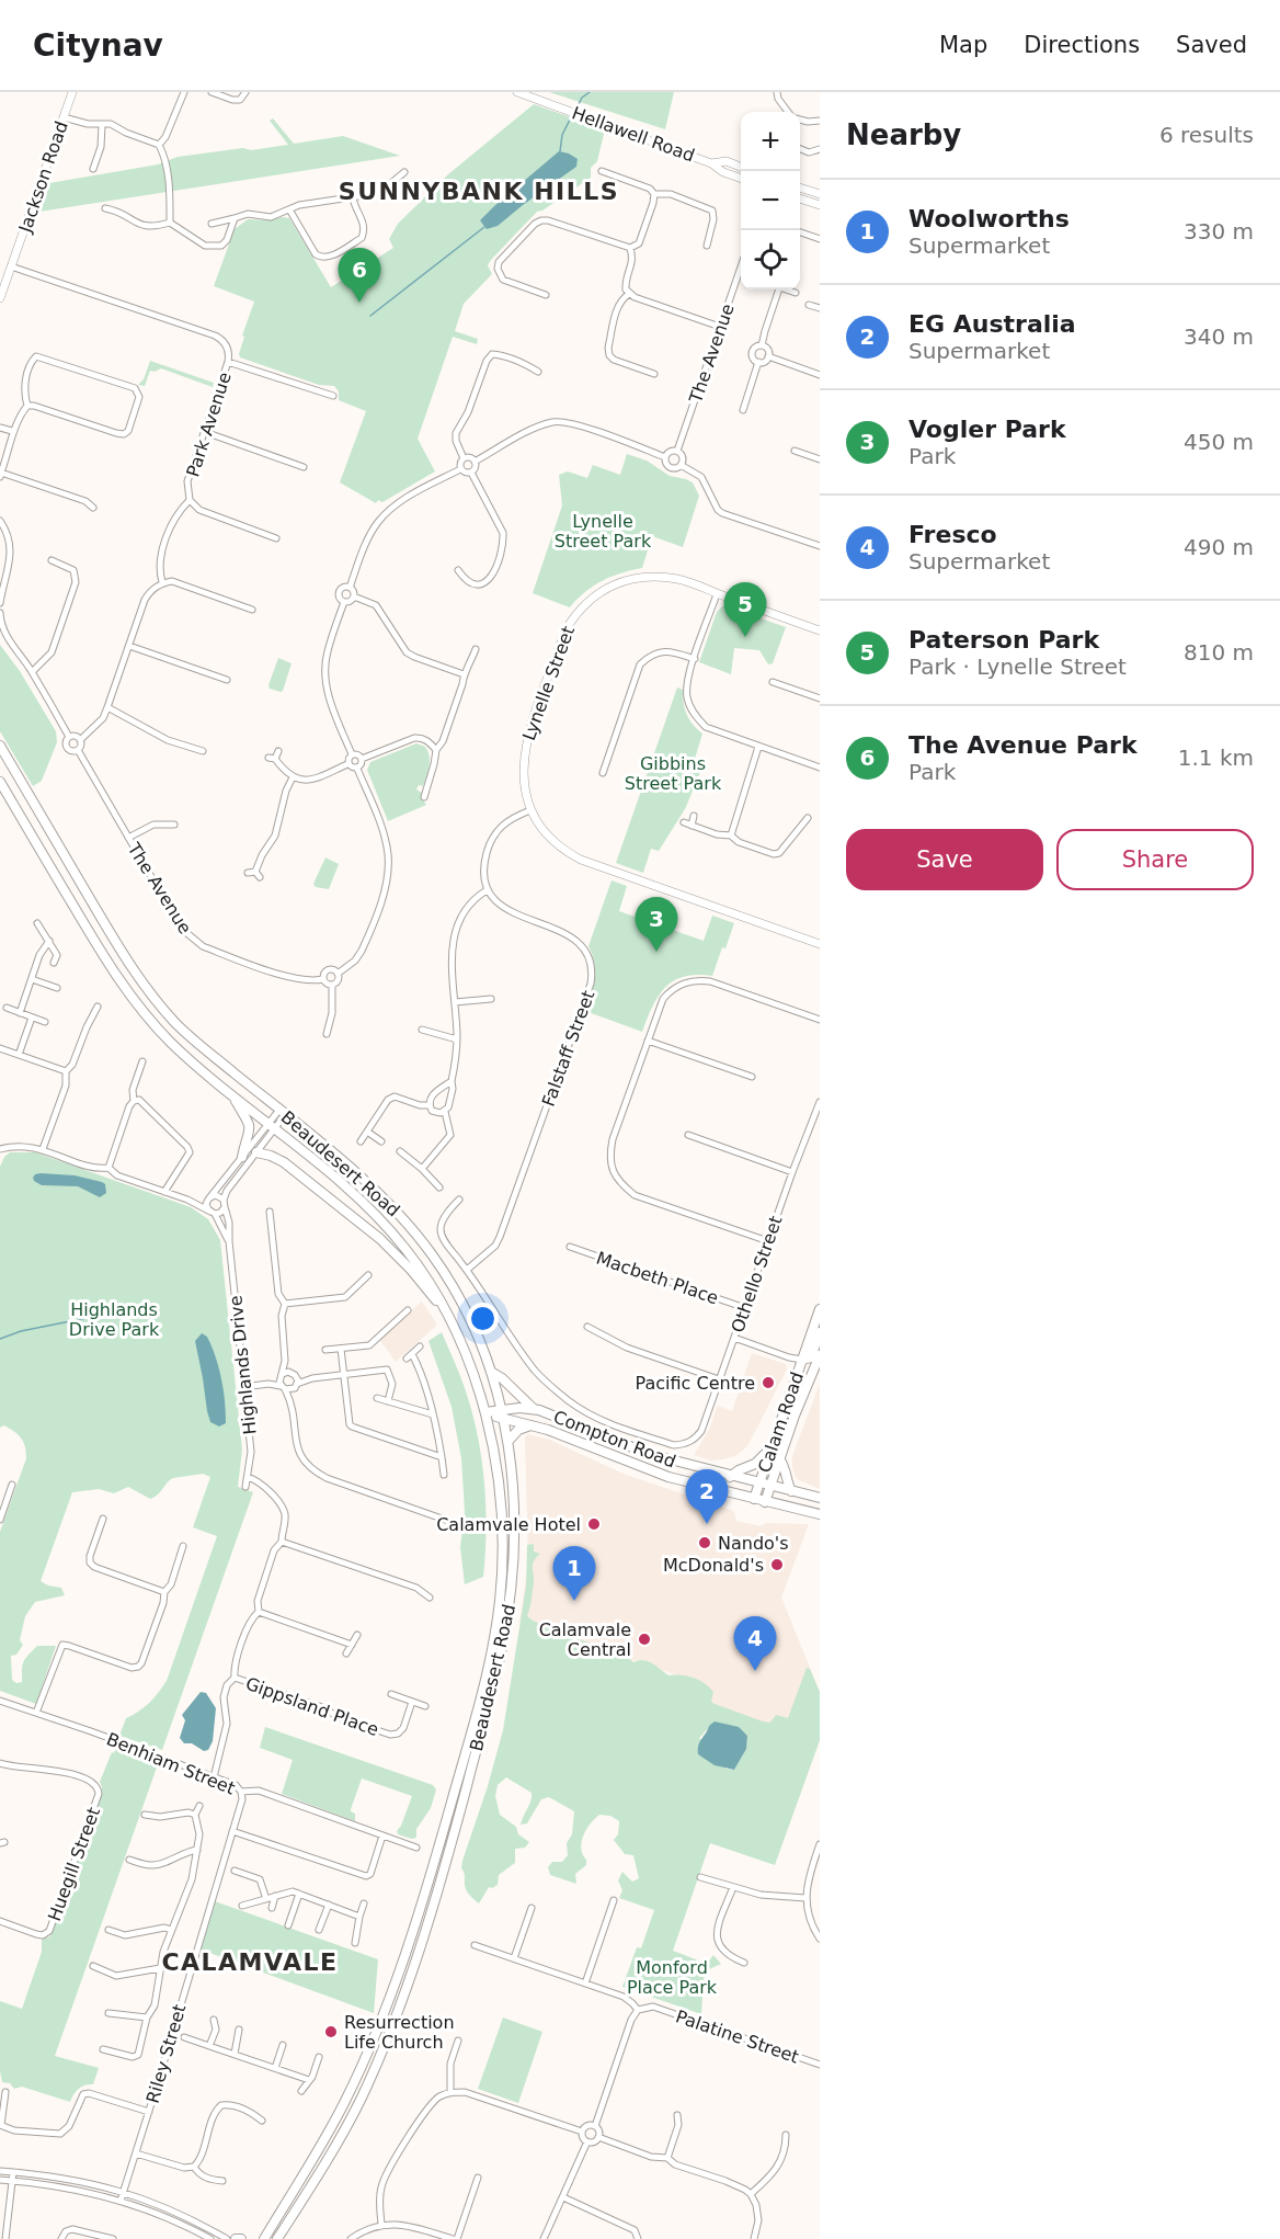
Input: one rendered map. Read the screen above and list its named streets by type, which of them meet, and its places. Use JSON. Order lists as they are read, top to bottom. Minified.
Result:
{"streets":{"main road":["Beaudesert Road","Calam Road","Compton Road"],"street":["Hellawell Road","Jackson Road","The Avenue","Park Avenue","Lynelle Street","Falstaff Street","Othello Street","Macbeth Place","Highlands Drive","Gippsland Place","Benhiam Street","Huegill Street","Palatine Street","Riley Street"]},"crossings":[["Jackson Road","Park Avenue"],["Falstaff Street","Othello Street"],["Beaudesert Road","Compton Road"],["Othello Street","Macbeth Place"],["Calam Road","Compton Road"],["Benhiam Street","Riley Street"]],"districts":["SUNNYBANK HILLS","CALAMVALE"],"parks":["Lynelle Street Park","Gibbins Street Park","Highlands Drive Park","Monford Place Park"],"places":["Pacific Centre","Calamvale Hotel","Nando's","McDonald's","Calamvale Central","Resurrection Life Church"],"page":{"header":"Citynav","nav":["Map","Directions","Saved"],"heading":["Nearby","6 results"],"map_buttons":["+","−"],"list":[{"mark":"1","name":"Woolworths","note":"Supermarket","value":"330 m"},{"mark":"2","name":"EG Australia","note":"Supermarket","value":"340 m"},{"mark":"3","name":"Vogler Park","note":"Park","value":"450 m"},{"mark":"4","name":"Fresco","note":"Supermarket","value":"490 m"},{"mark":"5","name":"Paterson Park","note":"Park · Lynelle Street","value":"810 m"},{"mark":"6","name":"The Avenue Park","note":"Park","value":"1.1 km"}],"pins":["6","5","3","2","1","4"],"buttons":["Save","Share"]}}
